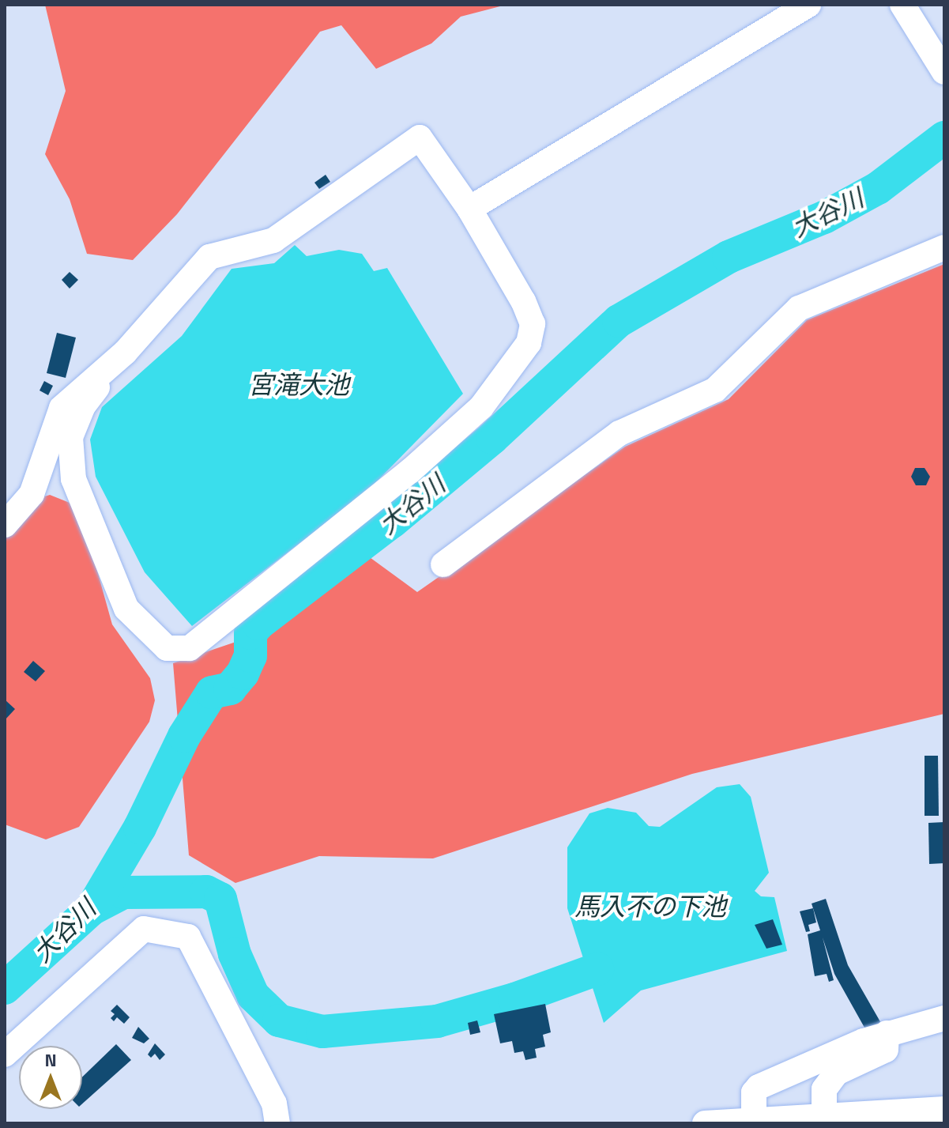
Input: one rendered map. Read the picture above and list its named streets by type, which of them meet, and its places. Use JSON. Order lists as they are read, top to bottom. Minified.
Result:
{"water":["大谷川","宮滝大池","馬入不の下池"],"north":"top"}
